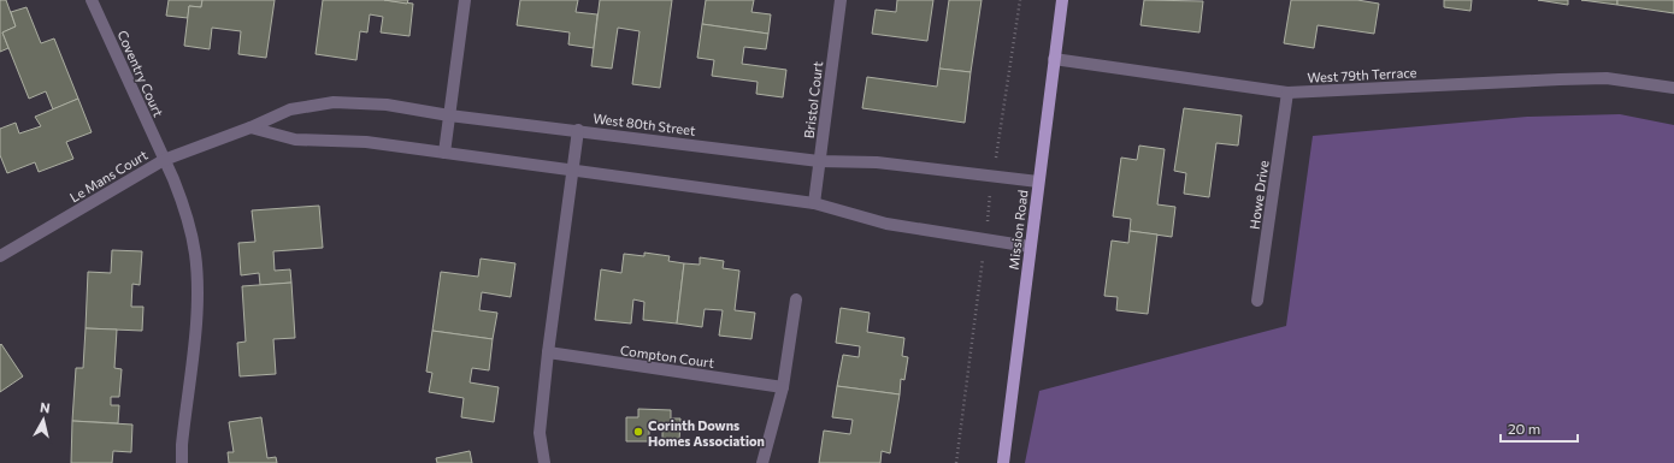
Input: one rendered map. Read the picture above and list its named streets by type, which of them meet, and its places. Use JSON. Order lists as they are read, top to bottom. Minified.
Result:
{"streets":{"main road":["Mission Road"],"street":["Coventry Court","West 79th Terrace","Bristol Court","West 80th Street","Le Mans Court","Howe Drive","Compton Court"]},"crossings":[["Coventry Court","West 80th Street"],["Coventry Court","Le Mans Court"],["West 79th Terrace","Howe Drive"],["West 79th Terrace","Mission Road"],["Bristol Court","West 80th Street"],["West 80th Street","Le Mans Court"],["West 80th Street","Mission Road"]],"places":["Corinth Downs Homes Association"],"scale_bar":"20 m","north":"top"}
